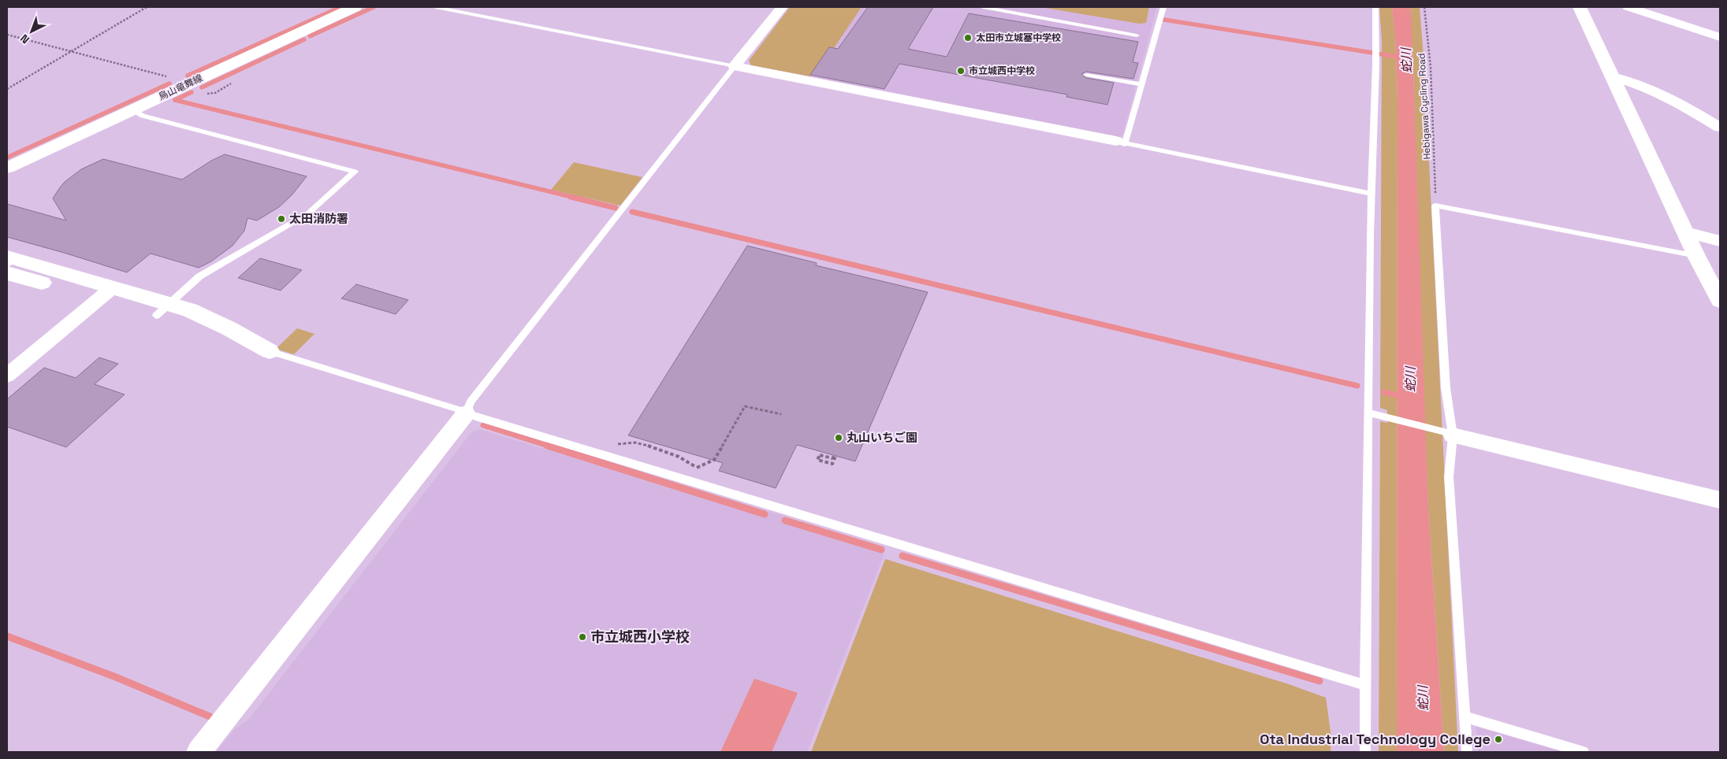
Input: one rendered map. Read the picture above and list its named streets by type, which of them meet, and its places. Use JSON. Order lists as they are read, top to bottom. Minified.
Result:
{"streets":{"street":["鳥山竜舞線"],"path":["Hebigawa Cycling Road"]},"water":["蛇川"],"places":["太田市立城塞中学校","市立城西中学校","太田消防署","丸山いちご園","市立城西小学校","Ota Industrial Technology College"],"north":"bottom left"}
